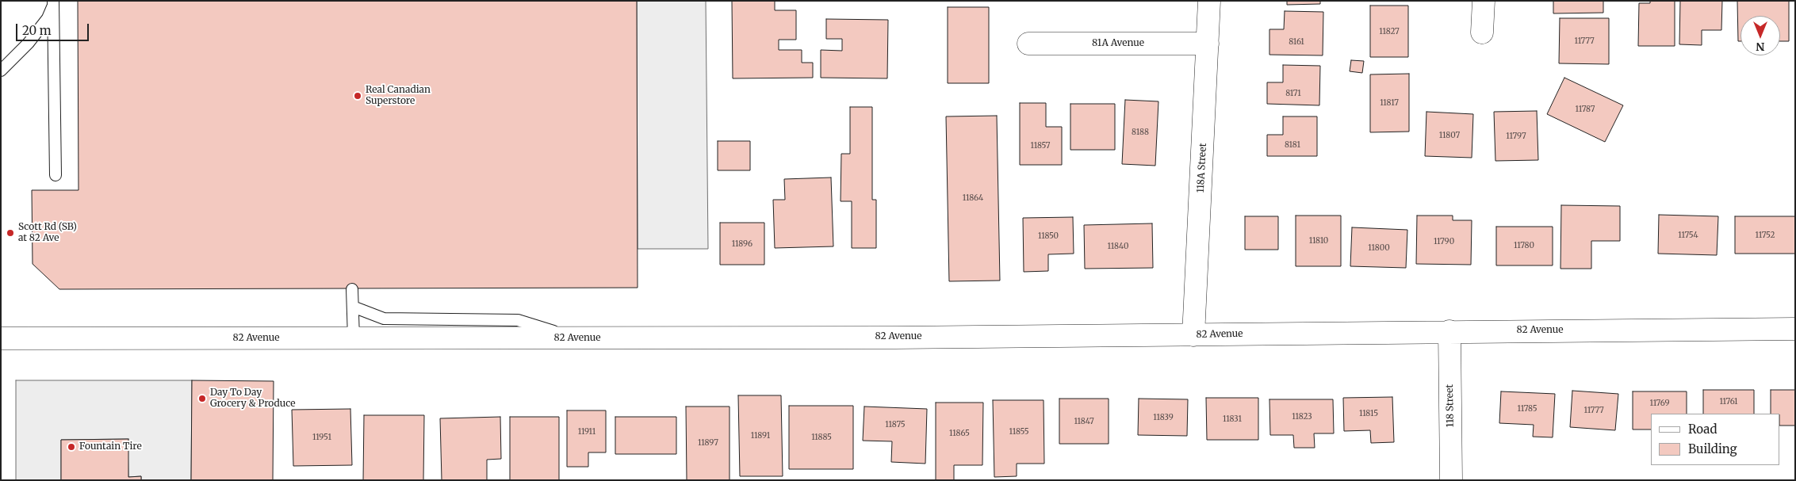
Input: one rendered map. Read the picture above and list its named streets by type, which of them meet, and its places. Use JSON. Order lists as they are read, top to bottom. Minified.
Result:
{"streets":{"street":["81A Avenue","118A Street","82 Avenue","118 Street"]},"crossings":[["81A Avenue","118A Street"],["118A Street","82 Avenue"],["82 Avenue","118 Street"]],"places":["Real Canadian Superstore","Scott Rd (SB) at 82 Ave","Day To Day Grocery & Produce","Fountain Tire"],"house_numbers":["11827","11777","8161","8171","11817","11787","8188","11807","11797","8181","11857","11864","11754","11752","11850","11810","11790","11896","11780","11840","11800","11761","11769","11785","11777","11815","11823","11839","11831","11847","11875","11911","11855","11865","11891","11951","11885","11897"],"legend":["Road","Building"],"scale_bar":"20 m","north":"bottom"}
